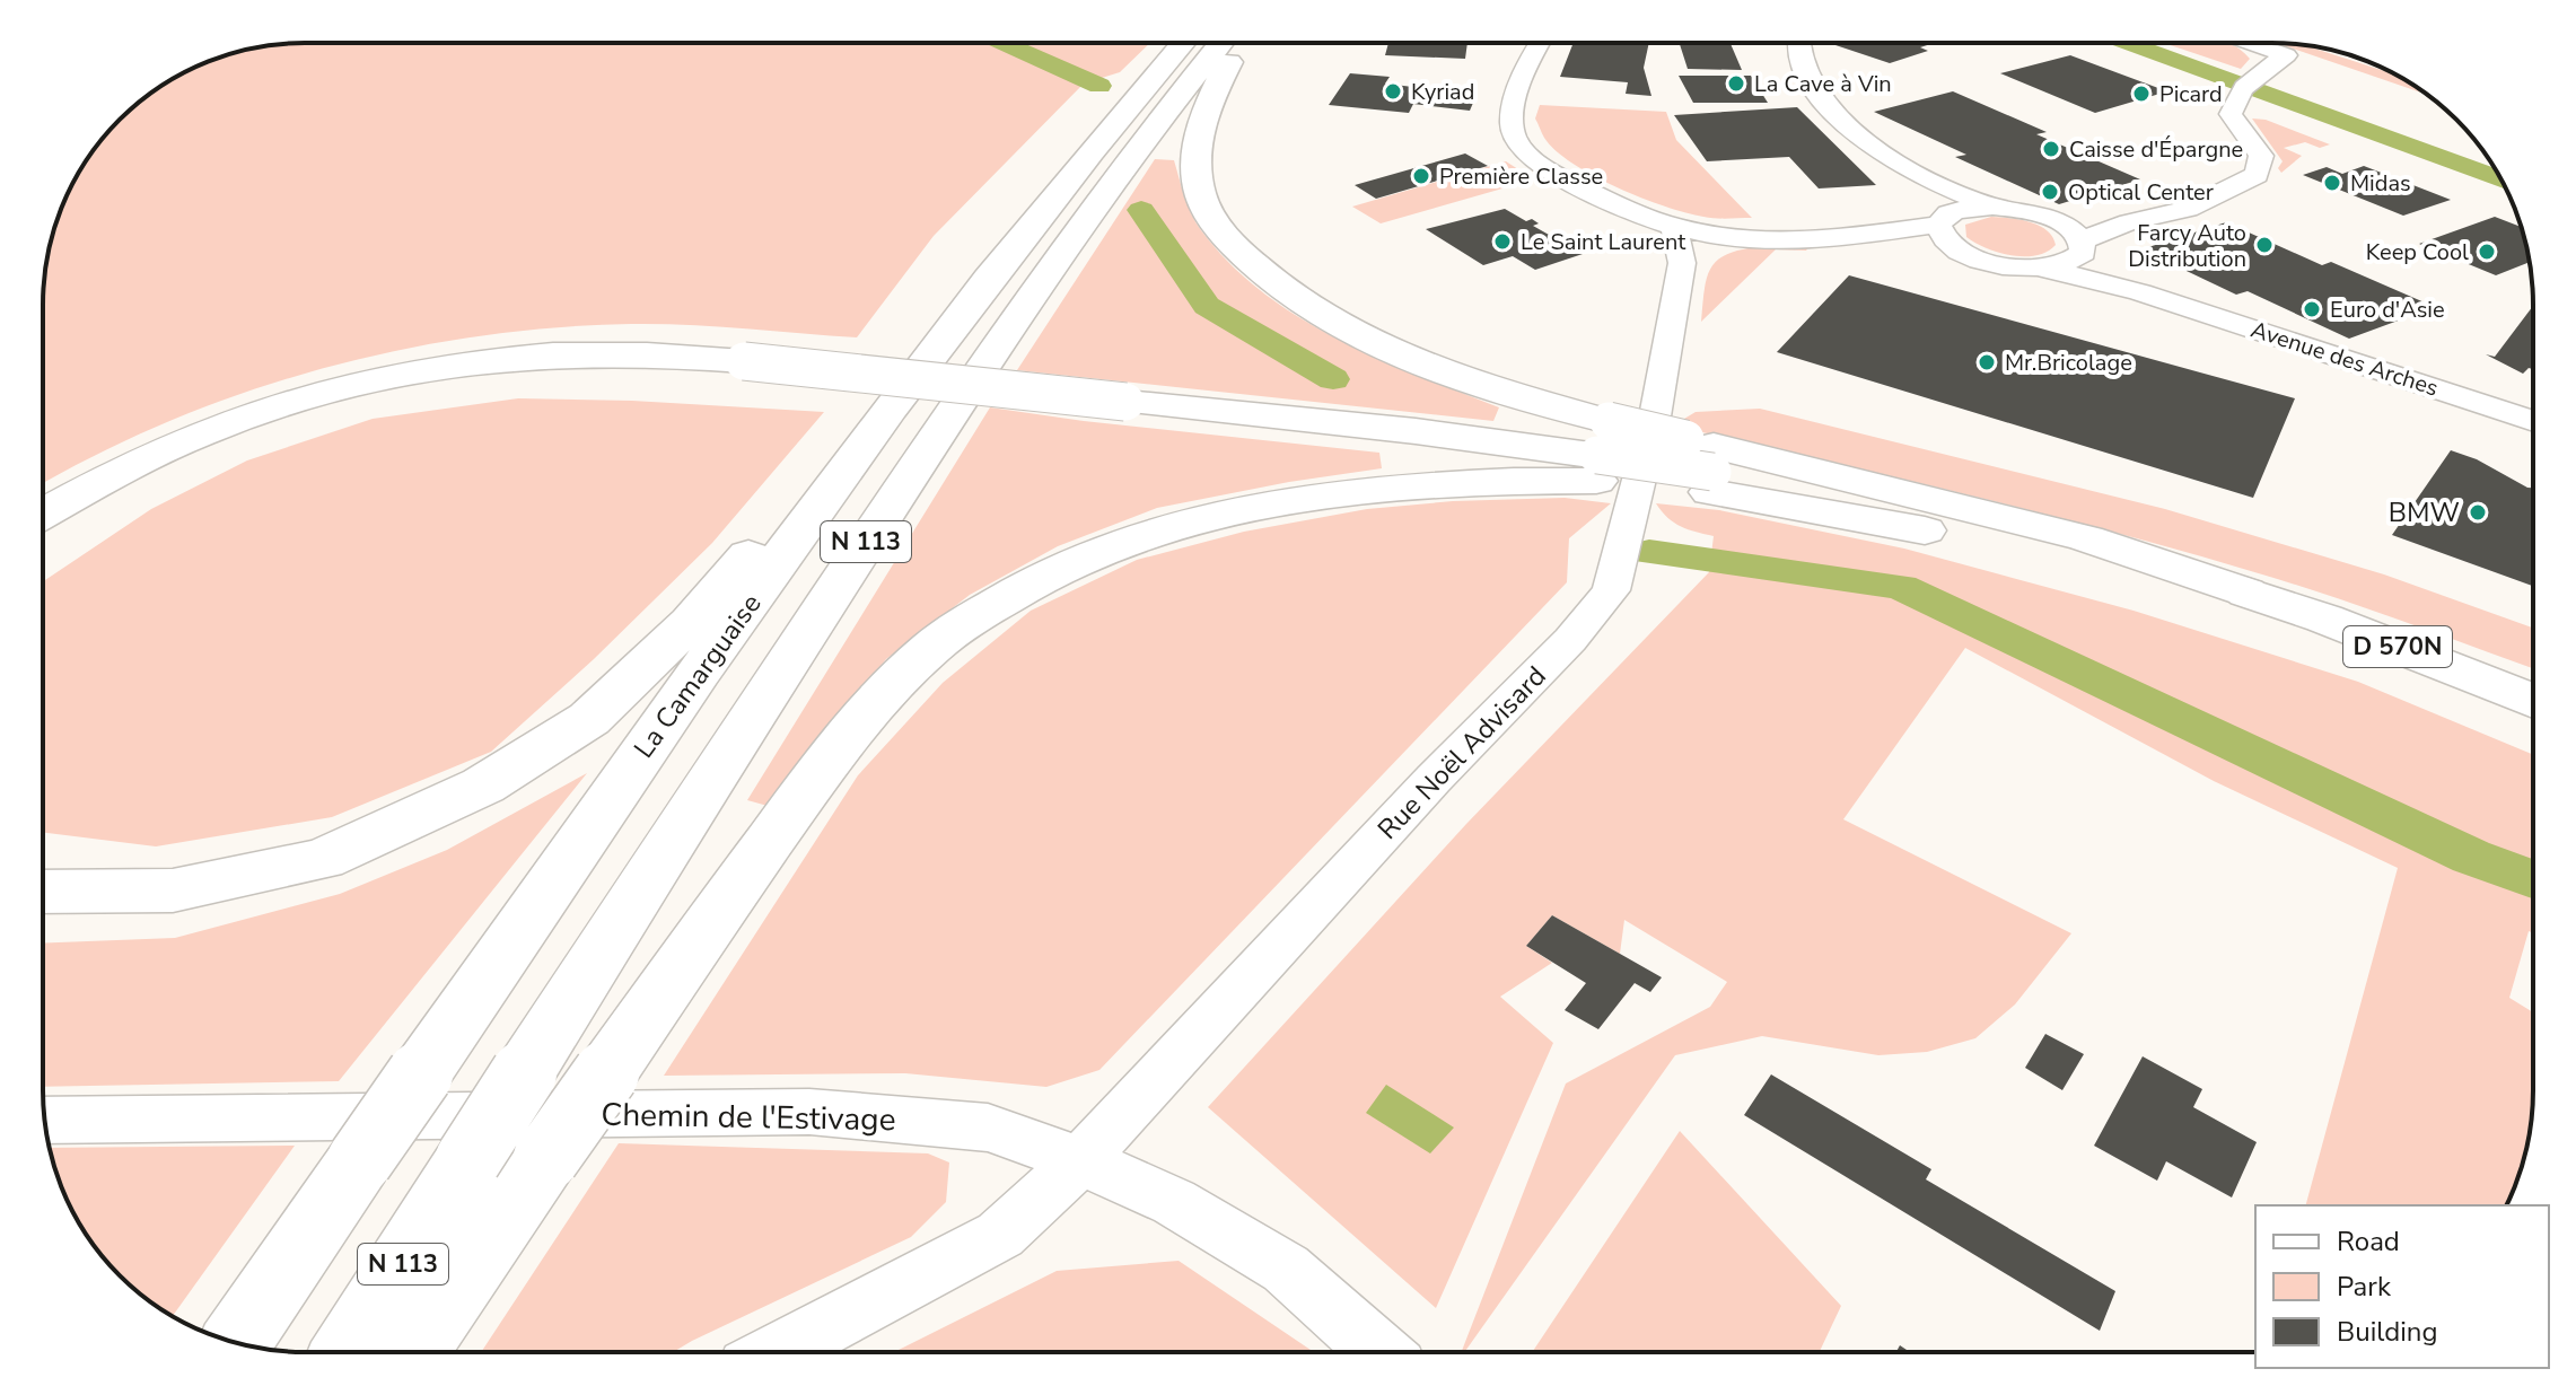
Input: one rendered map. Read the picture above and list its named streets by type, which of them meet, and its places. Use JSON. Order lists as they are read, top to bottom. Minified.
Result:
{"streets":{"main road":["N 113","D 570N","La Camarguaise"],"street":["Avenue des Arches","Rue Noël Advisard","Chemin de l'Estivage"]},"crossings":[["Rue Noël Advisard","Chemin de l'Estivage"]],"places":["La Cave à Vin","Kyriad","Picard","Caisse d'Épargne","Première Classe","Midas","Optical Center","Le Saint Laurent","Farcy Auto Distribution","Keep Cool","Euro d'Asie","Mr.Bricolage","BMW"],"legend":["Road","Park","Building"]}
